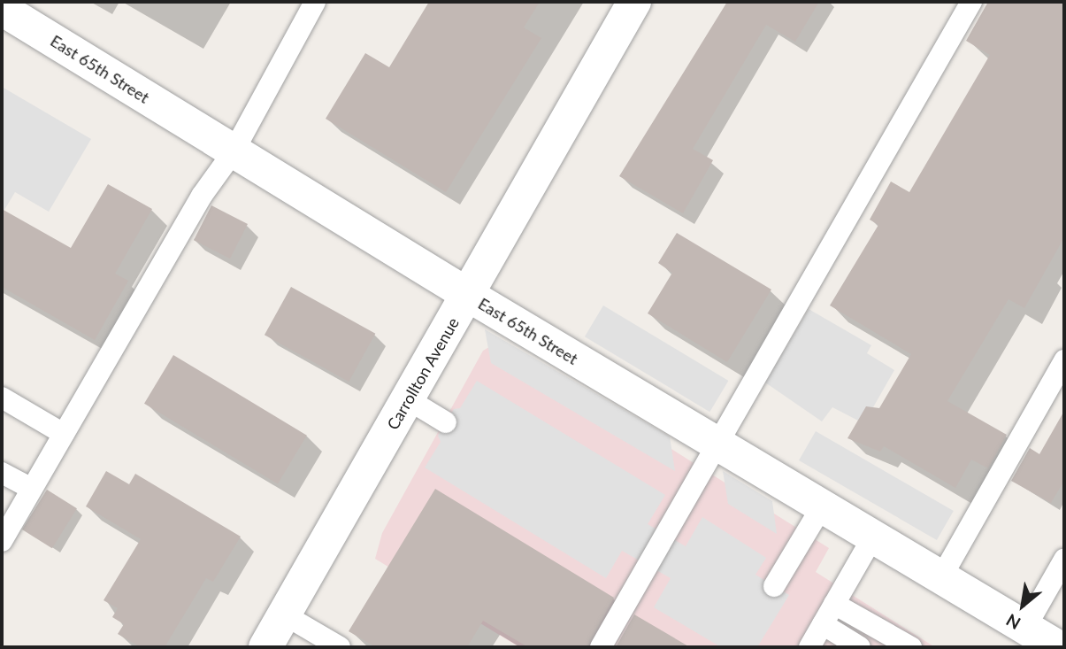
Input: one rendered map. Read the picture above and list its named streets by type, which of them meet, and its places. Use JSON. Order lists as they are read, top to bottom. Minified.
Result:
{"streets":{"street":["East 65th Street","Carrollton Avenue"]},"crossings":[["East 65th Street","Carrollton Avenue"]],"north":"bottom left"}
